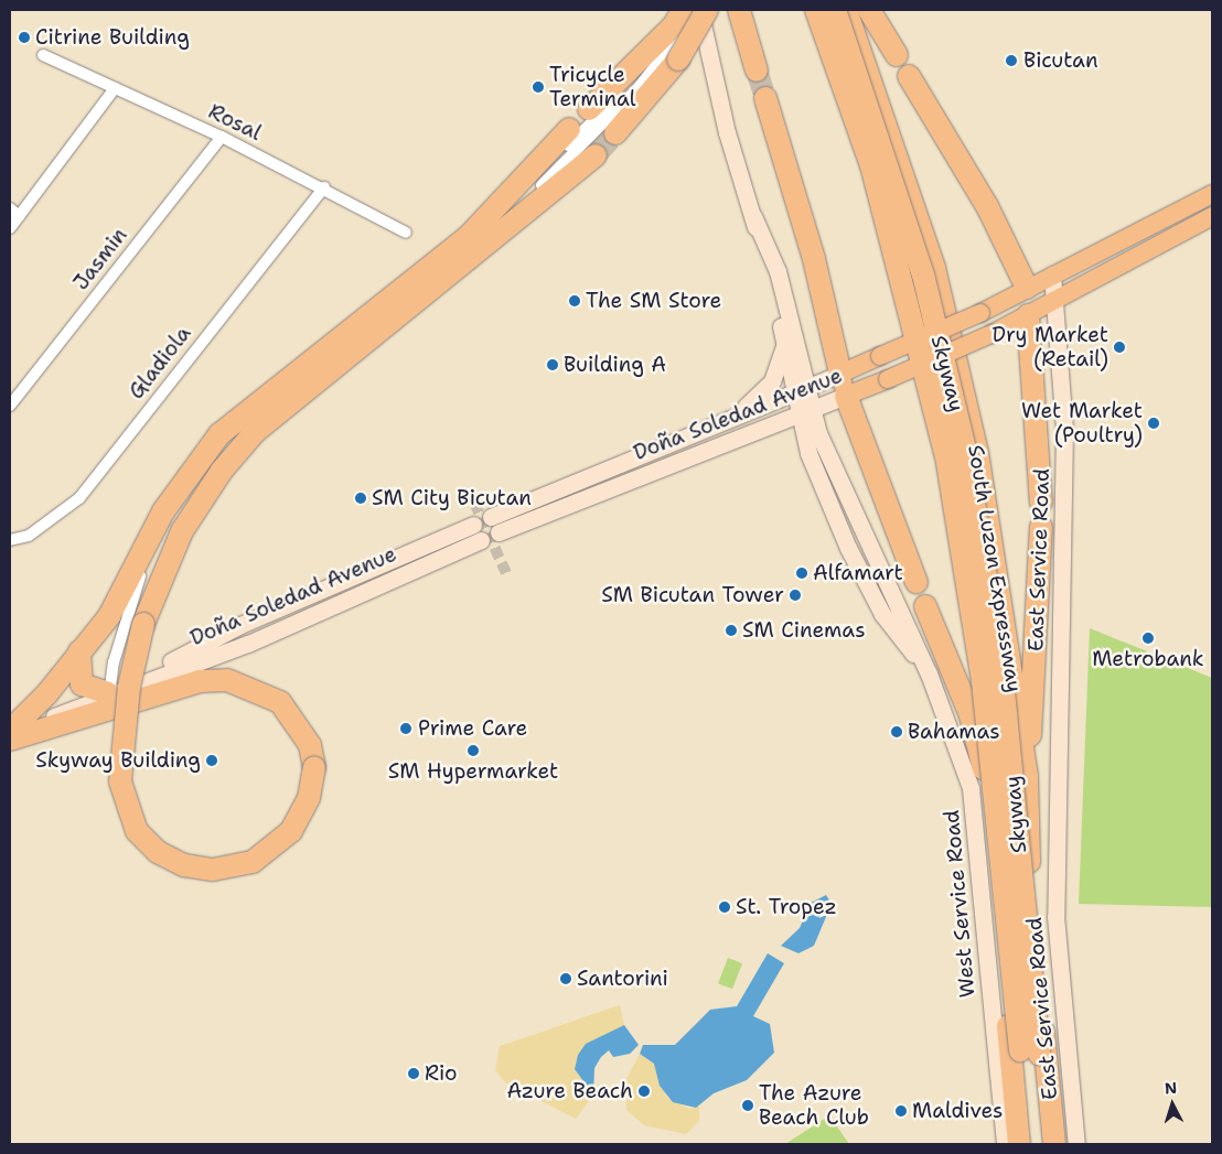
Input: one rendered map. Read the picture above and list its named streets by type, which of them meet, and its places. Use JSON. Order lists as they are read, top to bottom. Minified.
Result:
{"streets":{"highway":["Skyway","South Luzon Expressway"],"main road":["Doña Soledad Avenue","East Service Road","West Service Road"],"street":["Rosal","Jasmin","Gladiola"]},"crossings":[["Rosal","Jasmin"],["Rosal","Gladiola"],["Doña Soledad Avenue","East Service Road"],["Doña Soledad Avenue","West Service Road"]],"places":["Citrine Building","Bicutan","Tricycle Terminal","The SM Store","Dry Market (Retail)","Building A","Wet Market (Poultry)","SM City Bicutan","Alfamart","SM Bicutan Tower","SM Cinemas","Metrobank","Prime Care","Bahamas","SM Hypermarket","Skyway Building","St. Tropez","Santorini","Rio","Azure Beach","The Azure Beach Club","Maldives"],"north":"top"}
